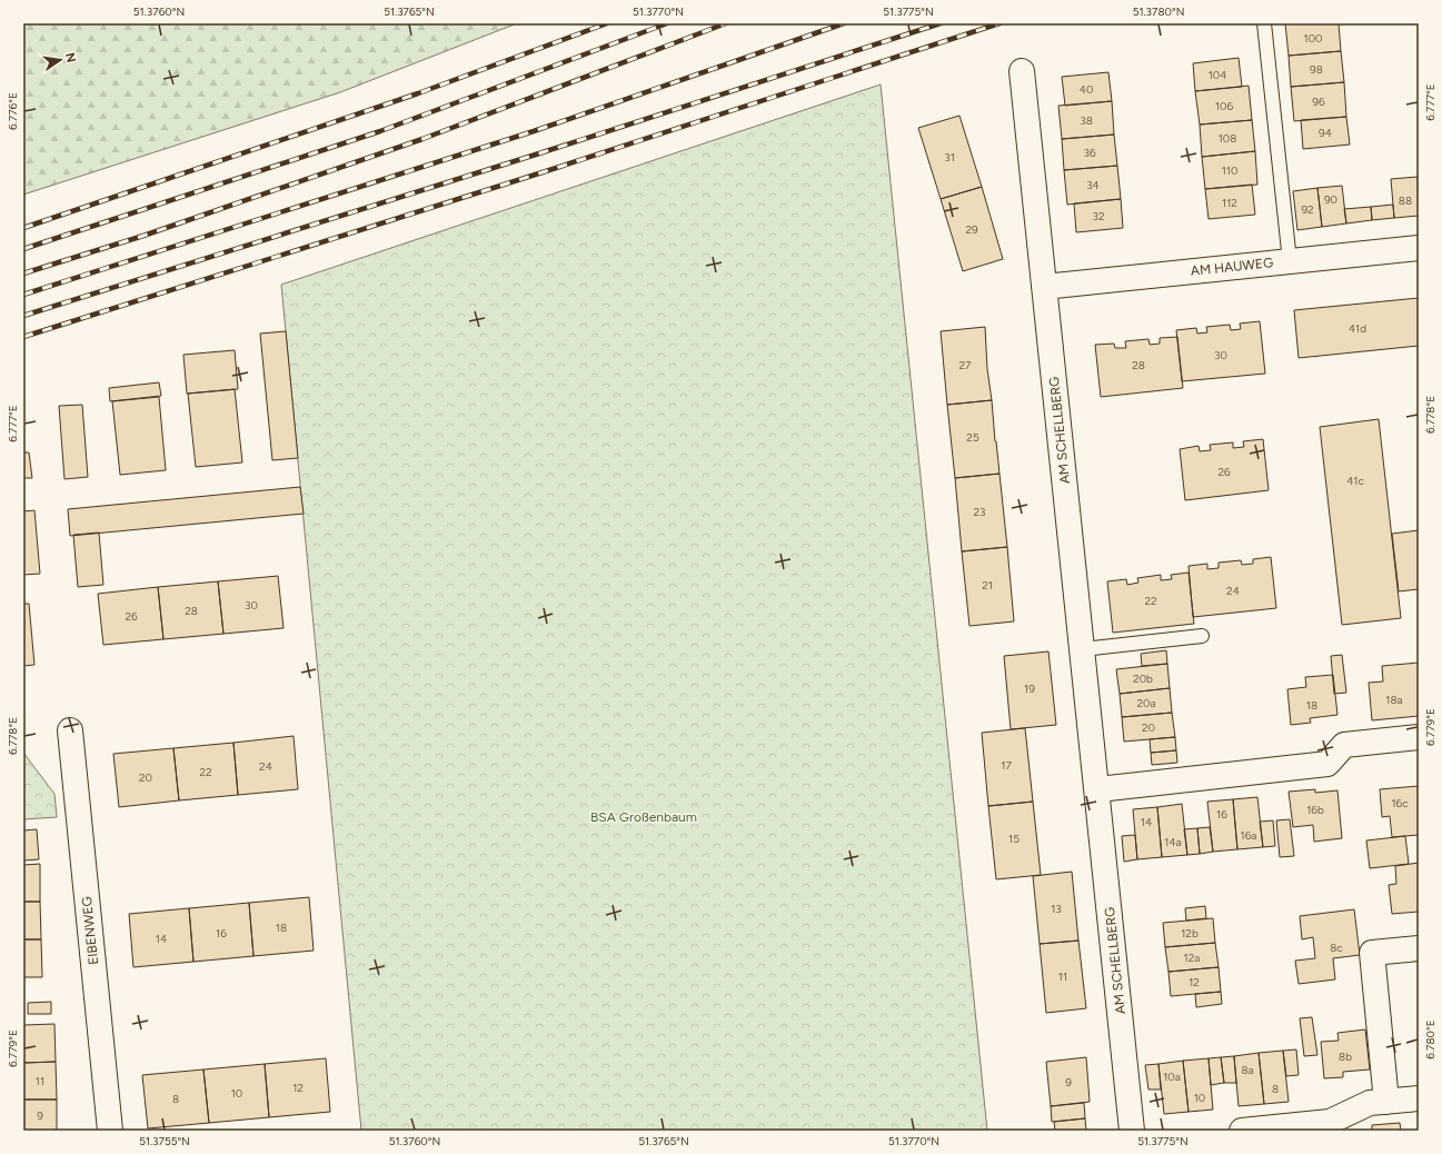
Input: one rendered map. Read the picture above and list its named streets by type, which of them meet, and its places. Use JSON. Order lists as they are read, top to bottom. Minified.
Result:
{"streets":{"street":["AM HAUWEG","AM SCHELLBERG","EIBENWEG"]},"crossings":[["AM HAUWEG","AM SCHELLBERG"]],"parks":["BSA Großenbaum"],"house_numbers":["100","98","104","40","96","106","38","94","108","36","31","110","34","90","88","112","92","32","29","41d","30","27","28","25","26","41c","23","21","24","22","30","28","26","20b","19","18a","20a","18","20","17","24","22","20","16c","16b","16","14","16a","15","14a","13","18","16","12b","14","8c","12a","11","12","8b","8a","10a","11","9","12","8","10","10","8","9"],"north":"right","coordinates":["51.3760°N","51.3765°N","51.3770°N","51.3775°N","51.3780°N","6.777°E","6.776°E","6.778°E","6.779°E","6.780°E","51.3755°N"]}
